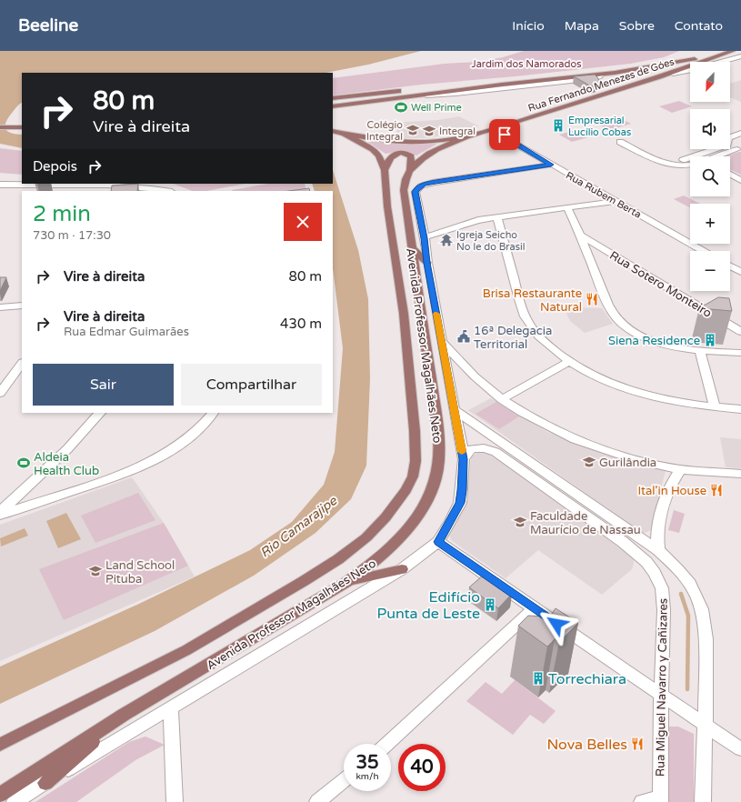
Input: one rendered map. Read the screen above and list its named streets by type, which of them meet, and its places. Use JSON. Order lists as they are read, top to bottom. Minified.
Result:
{"streets":{"main road":["Rua Fernando Menezes de Góes","Avenida Professor Magalhães Neto"],"street":["Rua Rubem Berta","Rua Sotero Monteiro","Rua Miguel Navarro y Cañizares"]},"crossings":[["Rua Fernando Menezes de Góes","Rua Rubem Berta"],["Rua Fernando Menezes de Góes","Avenida Professor Magalhães Neto"],["Rua Rubem Berta","Avenida Professor Magalhães Neto"],["Avenida Professor Magalhães Neto","Rua Miguel Navarro y Cañizares"]],"water":["Rio Camarajipe"],"parks":["Jardim dos Namorados"],"places":{"sports":["Well Prime","Aldeia Health Club"],"building":["Empresarial Lucílio Cobas","Siena Residence","Edifício Punta de Leste","Torrechiara"],"school or university":["Colégio Integral","Integral","Gurilândia","Faculdade Maurício de Nassau","Land School Pituba"],"temple":["Igreja Seicho No Ie do Brasil"],"restaurant":["Brisa Restaurante Natural","Ital'in House","Nova Belles"],"public building":["16ª Delegacia Territorial"]},"north":"bottom left","page":{"header":"Beeline","nav":["Início","Mapa","Sobre","Contato"],"map_buttons":["+","−"],"turn":["80 m","Vire à direita"],"then":"Depois","heading":["2 min","730 m · 17:30"],"list":[{"name":"Vire à direita","value":"80 m"},{"name":"Vire à direita","note":"Rua Edmar Guimarães","value":"430 m"}],"buttons":["Sair","Compartilhar"],"speed":"35 km/h","limit":"40"}}
